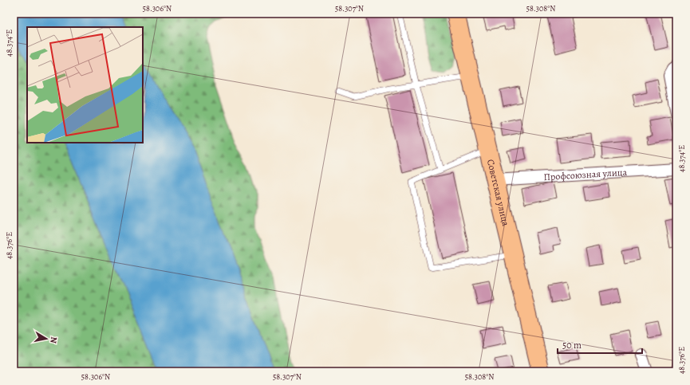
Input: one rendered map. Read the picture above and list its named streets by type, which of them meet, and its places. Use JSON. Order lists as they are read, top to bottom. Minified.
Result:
{"streets":{"main road":["Советская улица"],"street":["Профсоюзная улица"]},"crossings":[["Профсоюзная улица","Советская улица"]],"scale_bar":"50 m","north":"right","coordinates":["58.306°N","58.307°N","58.308°N","48.374°E","48.376°E"]}
